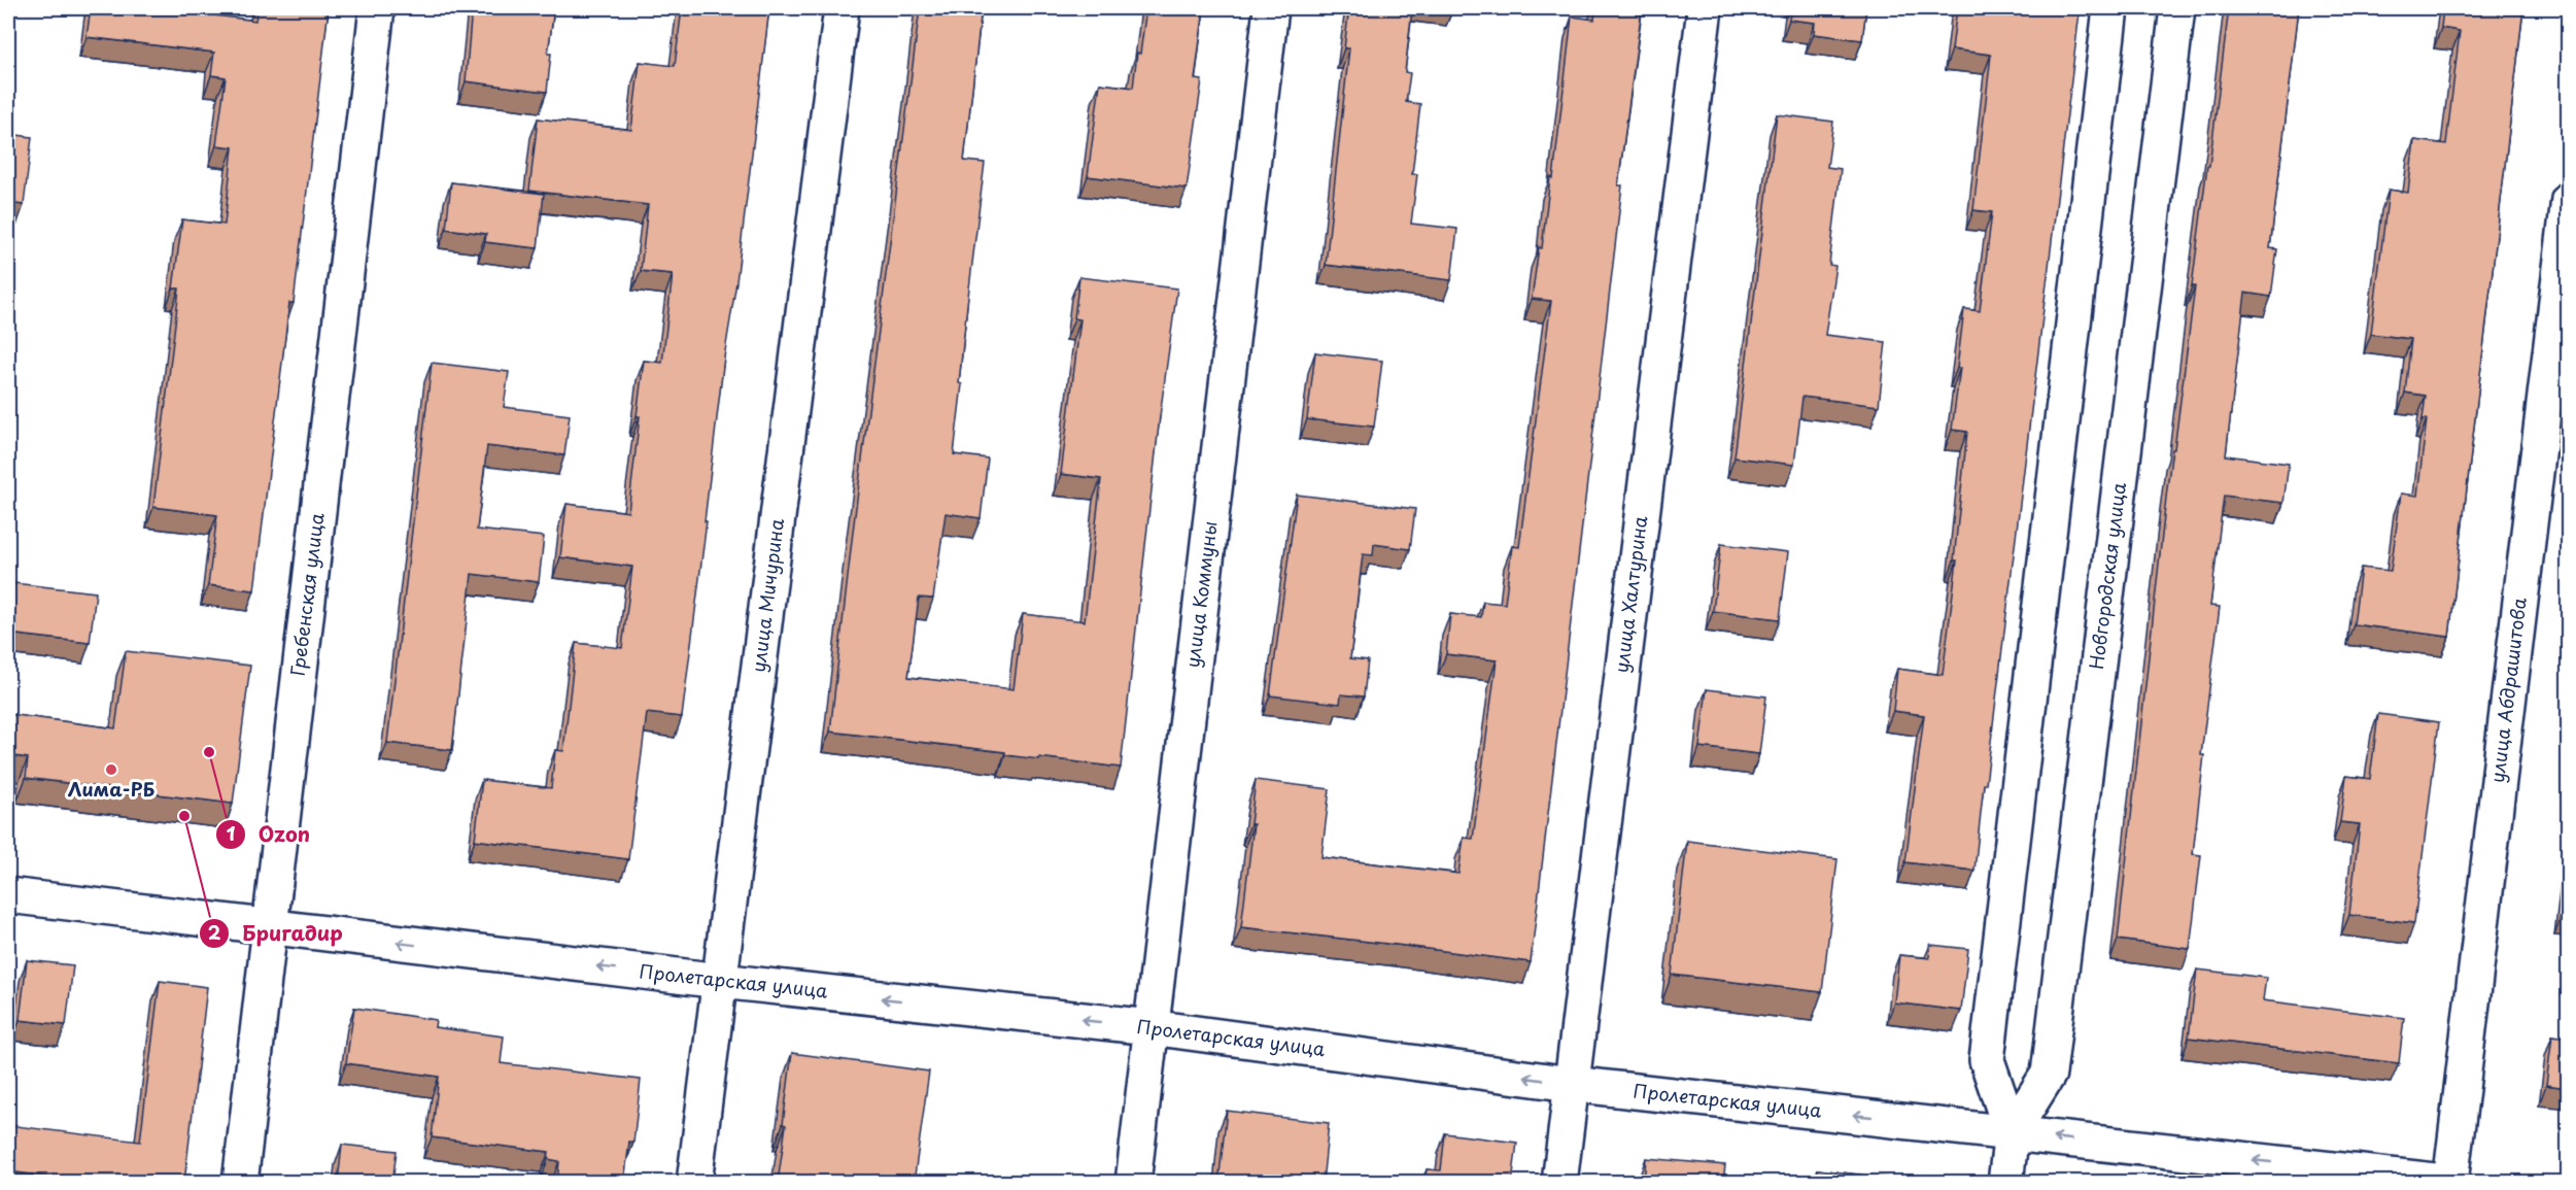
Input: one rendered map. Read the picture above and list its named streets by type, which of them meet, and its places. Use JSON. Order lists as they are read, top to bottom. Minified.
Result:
{"streets":{"street":["Новгородская улица","Гребенская улица","улица Коммуны","улица Халтурина","улица Мичурина","улица Абдрашитова","Пролетарская улица"]},"crossings":[["Новгородская улица","Пролетарская улица"],["Гребенская улица","Пролетарская улица"],["улица Коммуны","Пролетарская улица"],["улица Халтурина","Пролетарская улица"],["улица Мичурина","Пролетарская улица"],["улица Абдрашитова","Пролетарская улица"]],"one_way":["Пролетарская улица"],"places":["Ozon","Лима-РБ","Бригадир"]}
